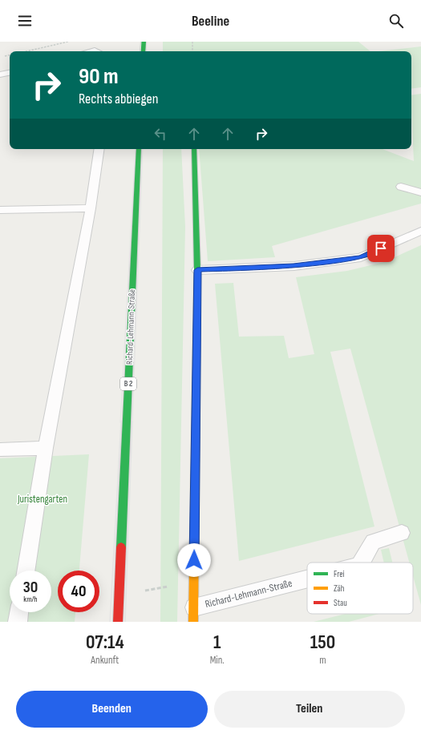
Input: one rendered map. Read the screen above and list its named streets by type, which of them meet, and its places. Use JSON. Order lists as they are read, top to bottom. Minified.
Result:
{"streets":{"main road":["Richard-Lehmann-Straße","B 2"]},"parks":["Juristengarten"],"legend":["Frei","Zäh","Stau"],"page":{"header":"Beeline","turn":["90 m","Rechts abbiegen"],"speed":"30 km/h","limit":"40","eta":["07:14","Ankunft","1","Min.","150","m"],"buttons":["Beenden","Teilen"]}}
